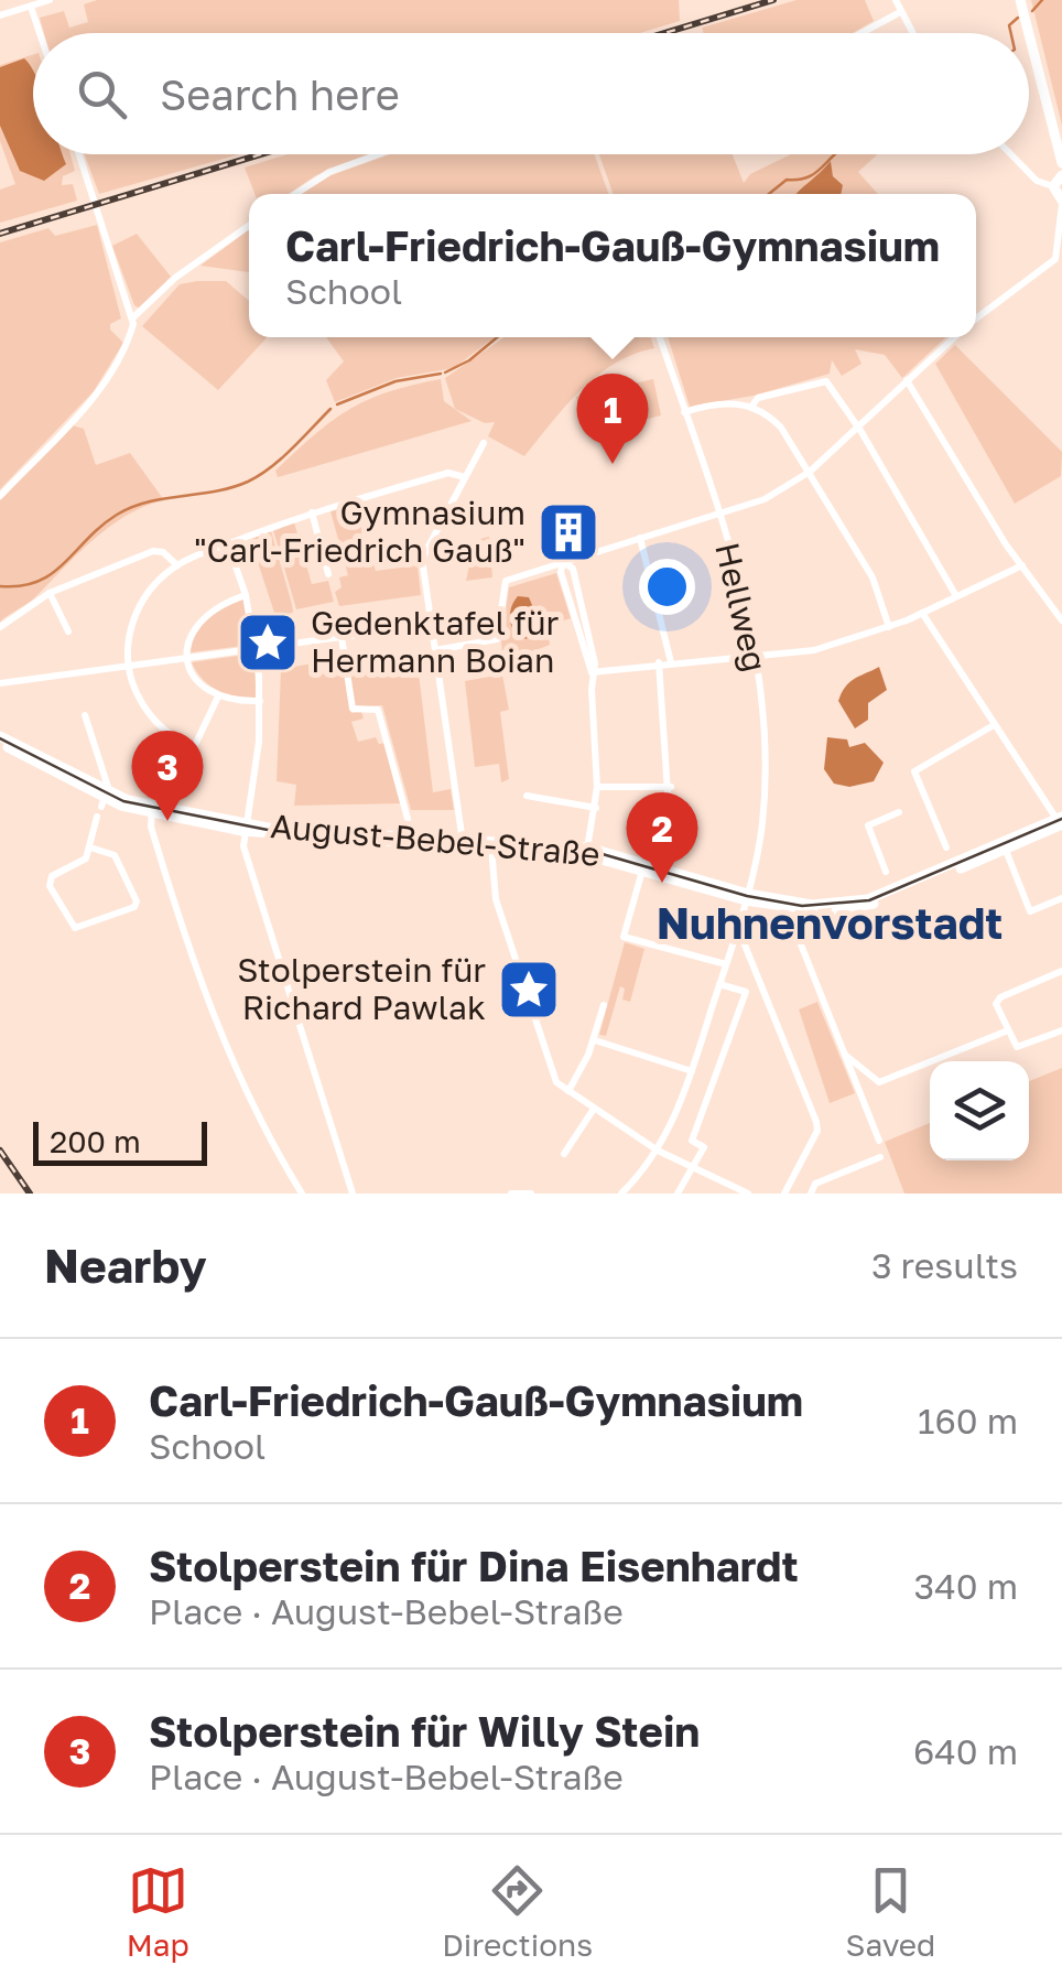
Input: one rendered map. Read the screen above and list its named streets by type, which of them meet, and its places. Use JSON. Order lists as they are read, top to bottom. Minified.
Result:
{"streets":{"street":["Hellweg","August-Bebel-Straße"]},"crossings":[["Hellweg","August-Bebel-Straße"]],"districts":["Nuhnenvorstadt"],"places":{"building":["Gymnasium \"Carl-Friedrich Gauß\""],"place":["Gedenktafel für Hermann Boian","Stolperstein für Richard Pawlak"]},"scale_bar":"200 m","page":{"search":"Search here","popup":["Carl-Friedrich-Gauß-Gymnasium","School"],"pins":["1","3","2"],"scale":"200 m","heading":["Nearby","3 results"],"list":[{"mark":"1","name":"Carl-Friedrich-Gauß-Gymnasium","note":"School","value":"160 m"},{"mark":"2","name":"Stolperstein für Dina Eisenhardt","note":"Place · August-Bebel-Straße","value":"340 m"},{"mark":"3","name":"Stolperstein für Willy Stein","note":"Place · August-Bebel-Straße","value":"640 m"}],"nav":["Map","Directions","Saved"]}}
